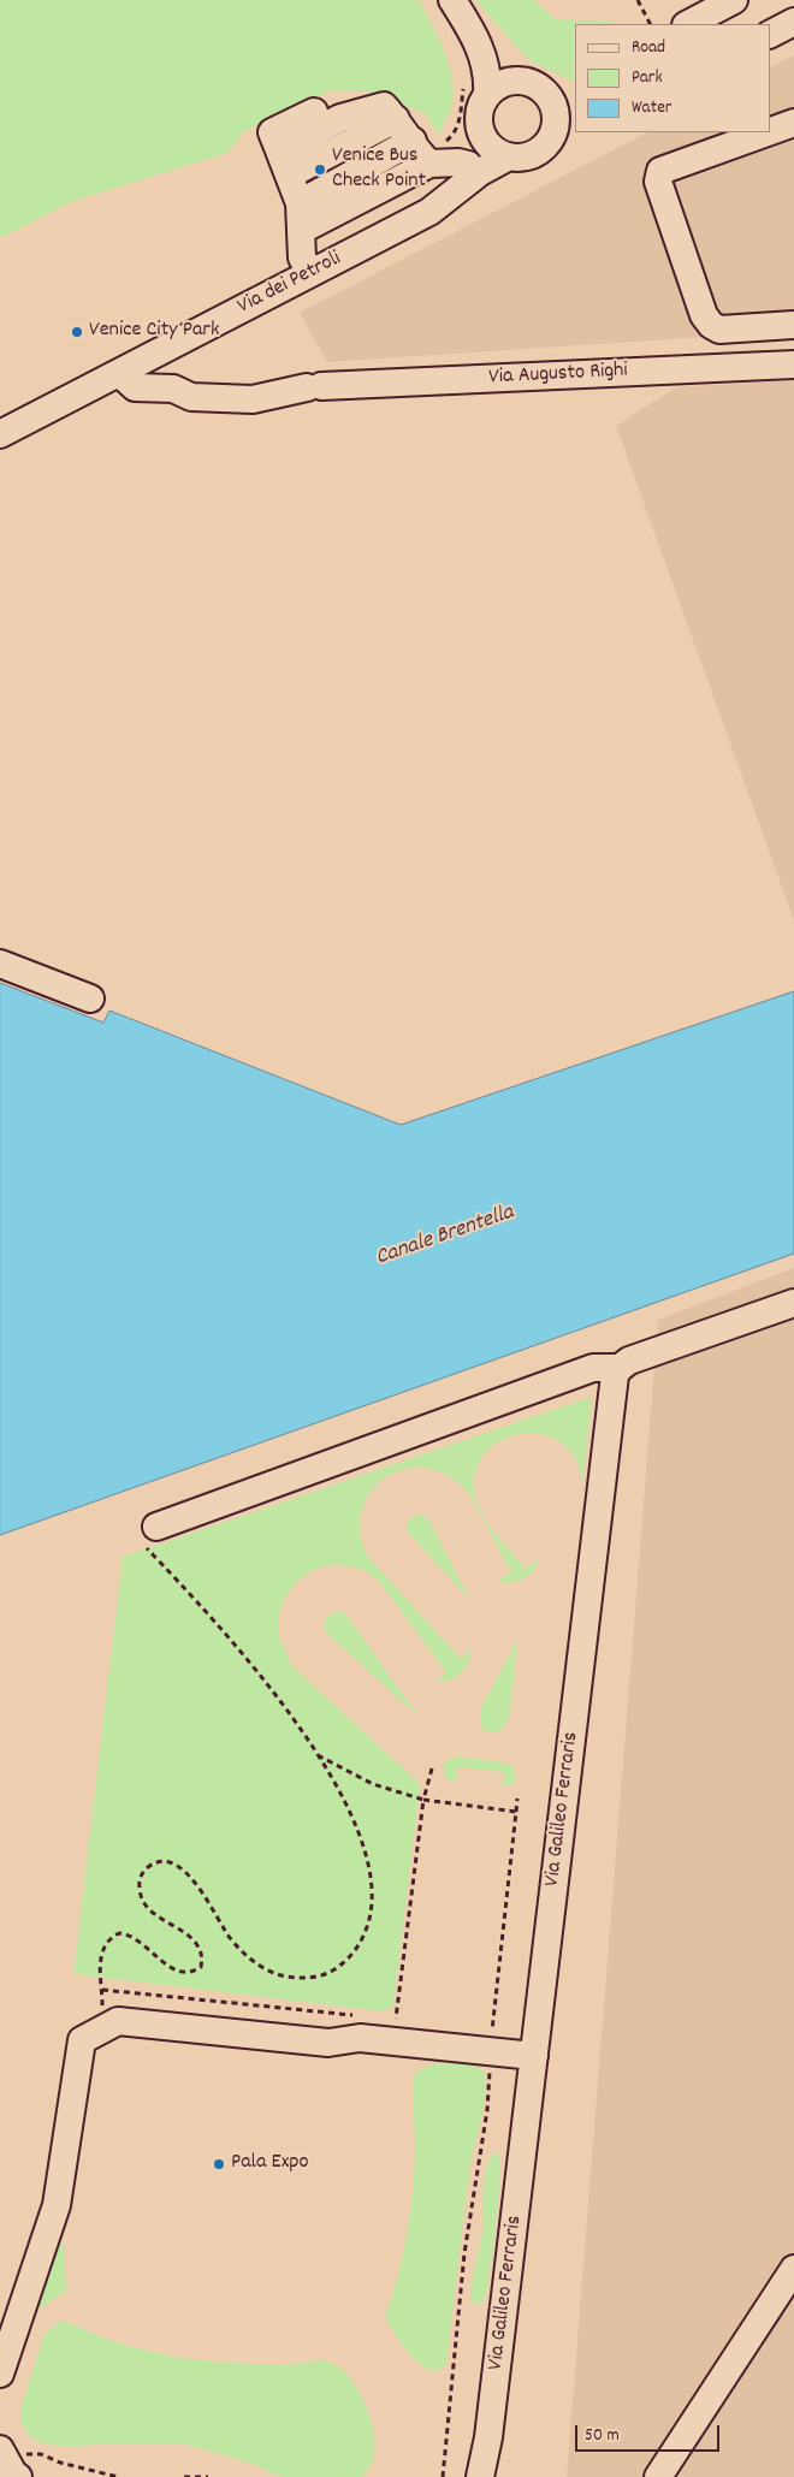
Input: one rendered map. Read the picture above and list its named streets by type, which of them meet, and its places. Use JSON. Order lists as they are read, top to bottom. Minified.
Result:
{"streets":{"street":["Via dei Petroli","Via Augusto Righi","Via Galileo Ferraris"]},"crossings":[["Via dei Petroli","Via Augusto Righi"]],"water":["Canale Brentella"],"places":["Venice Bus Check Point","Venice City Park","Pala Expo"],"legend":["Road","Park","Water"],"scale_bar":"50 m"}
